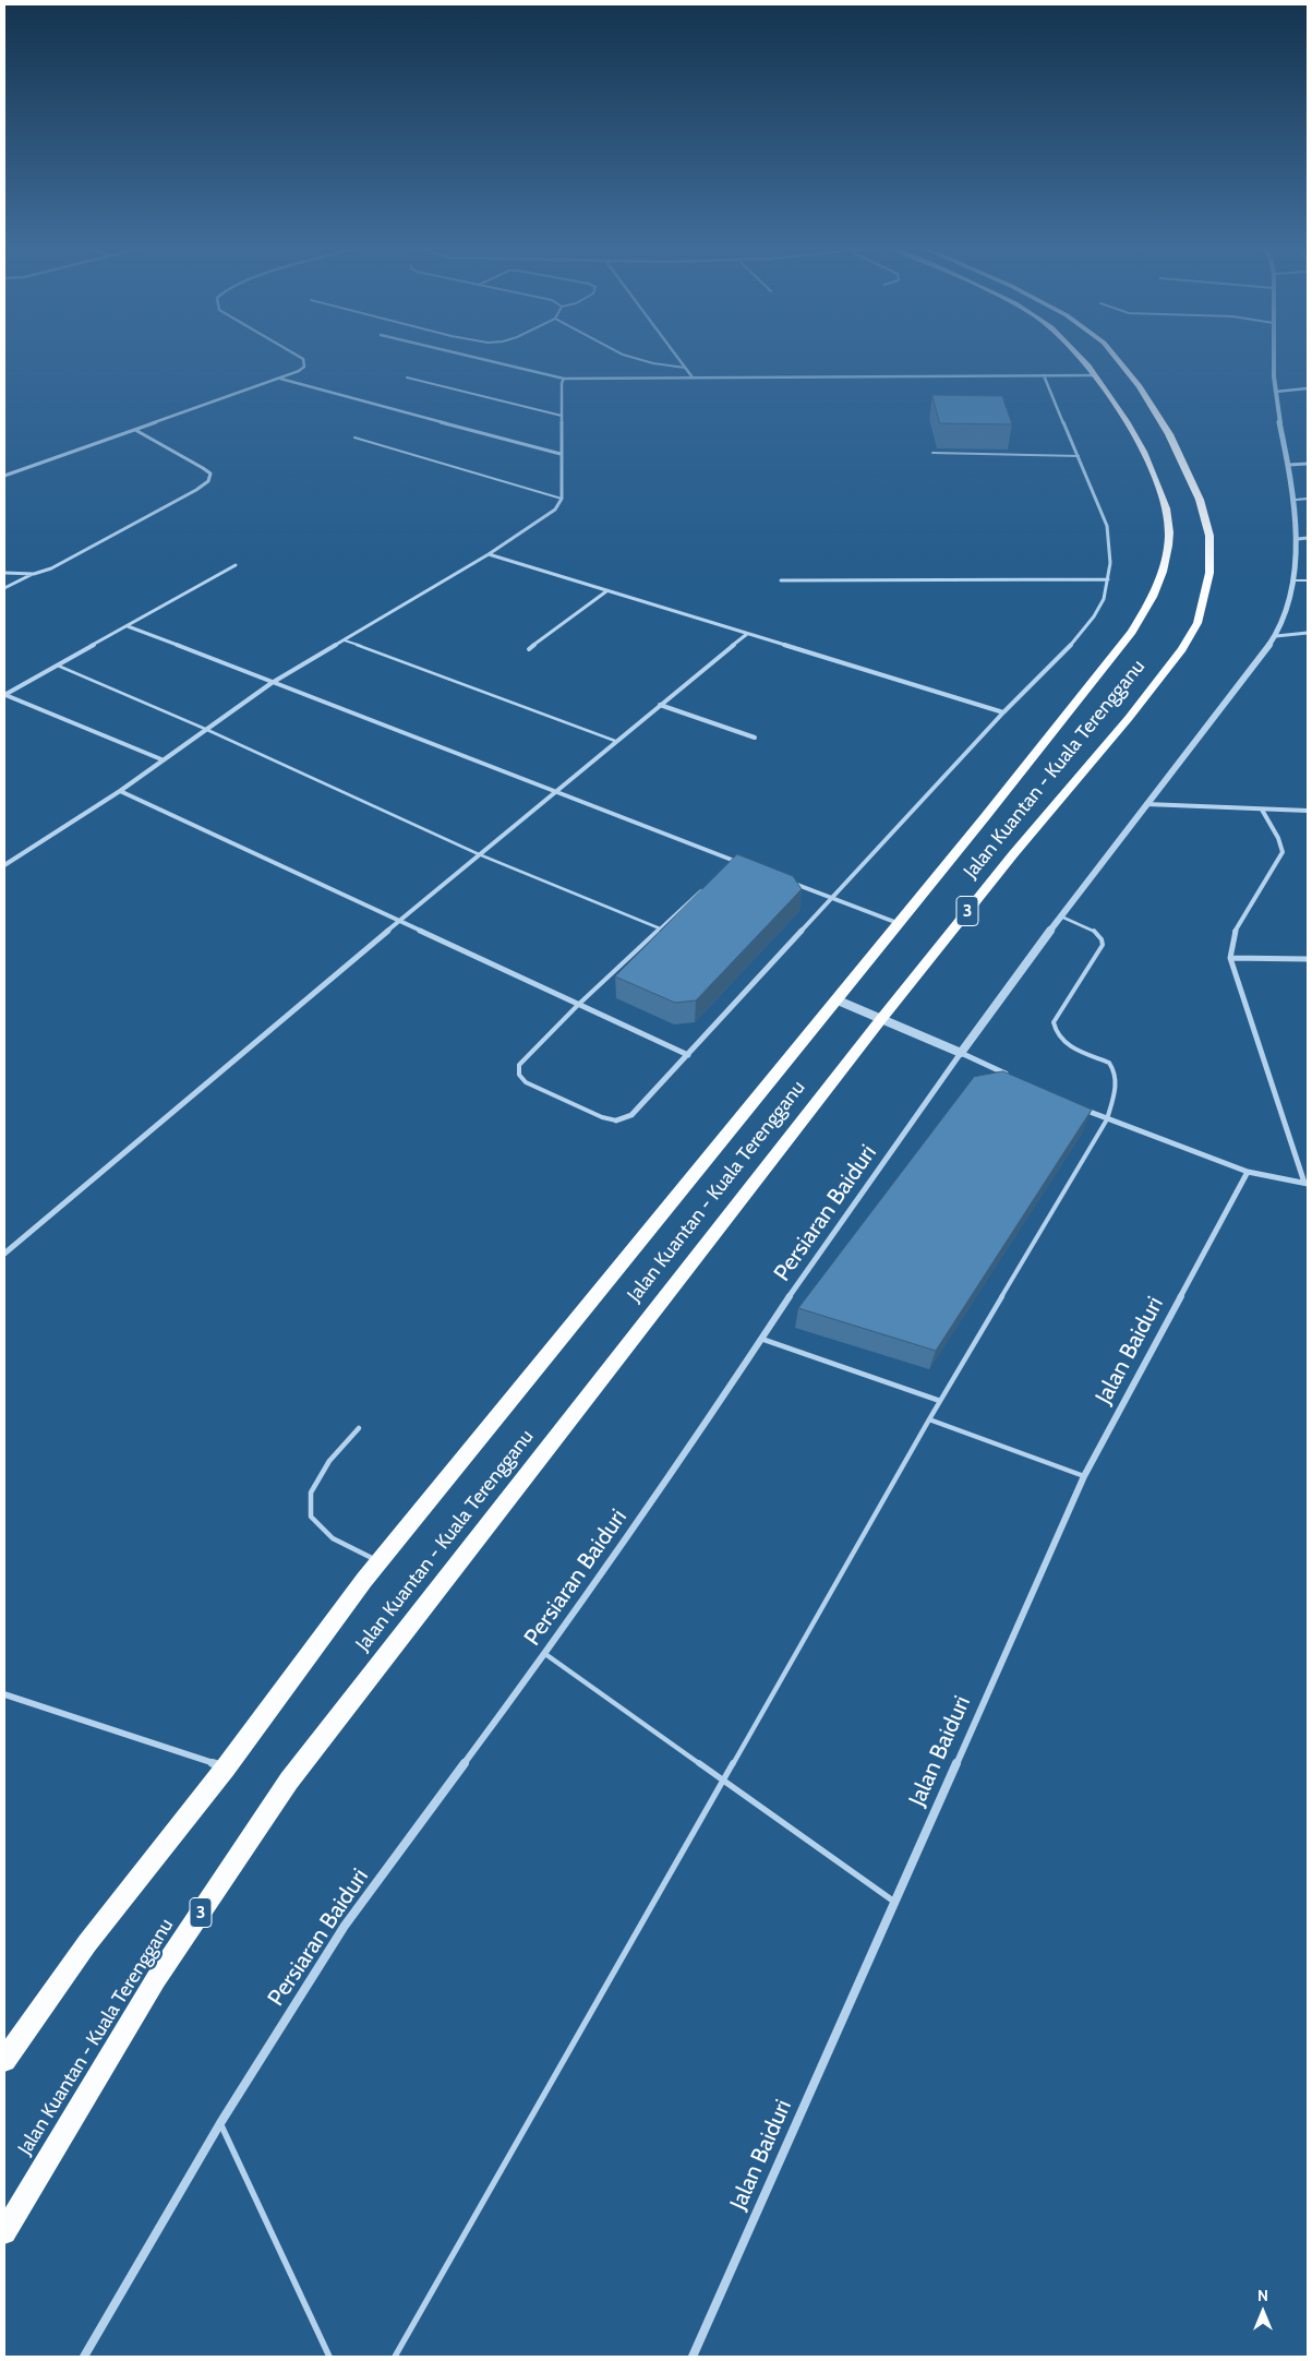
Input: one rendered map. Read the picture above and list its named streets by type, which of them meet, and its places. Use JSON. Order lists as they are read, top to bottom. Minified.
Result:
{"streets":{"highway":["Jalan Kuantan - Kuala Terengganu","3"],"street":["Persiaran Baiduri","Jalan Baiduri"]},"north":"top"}
